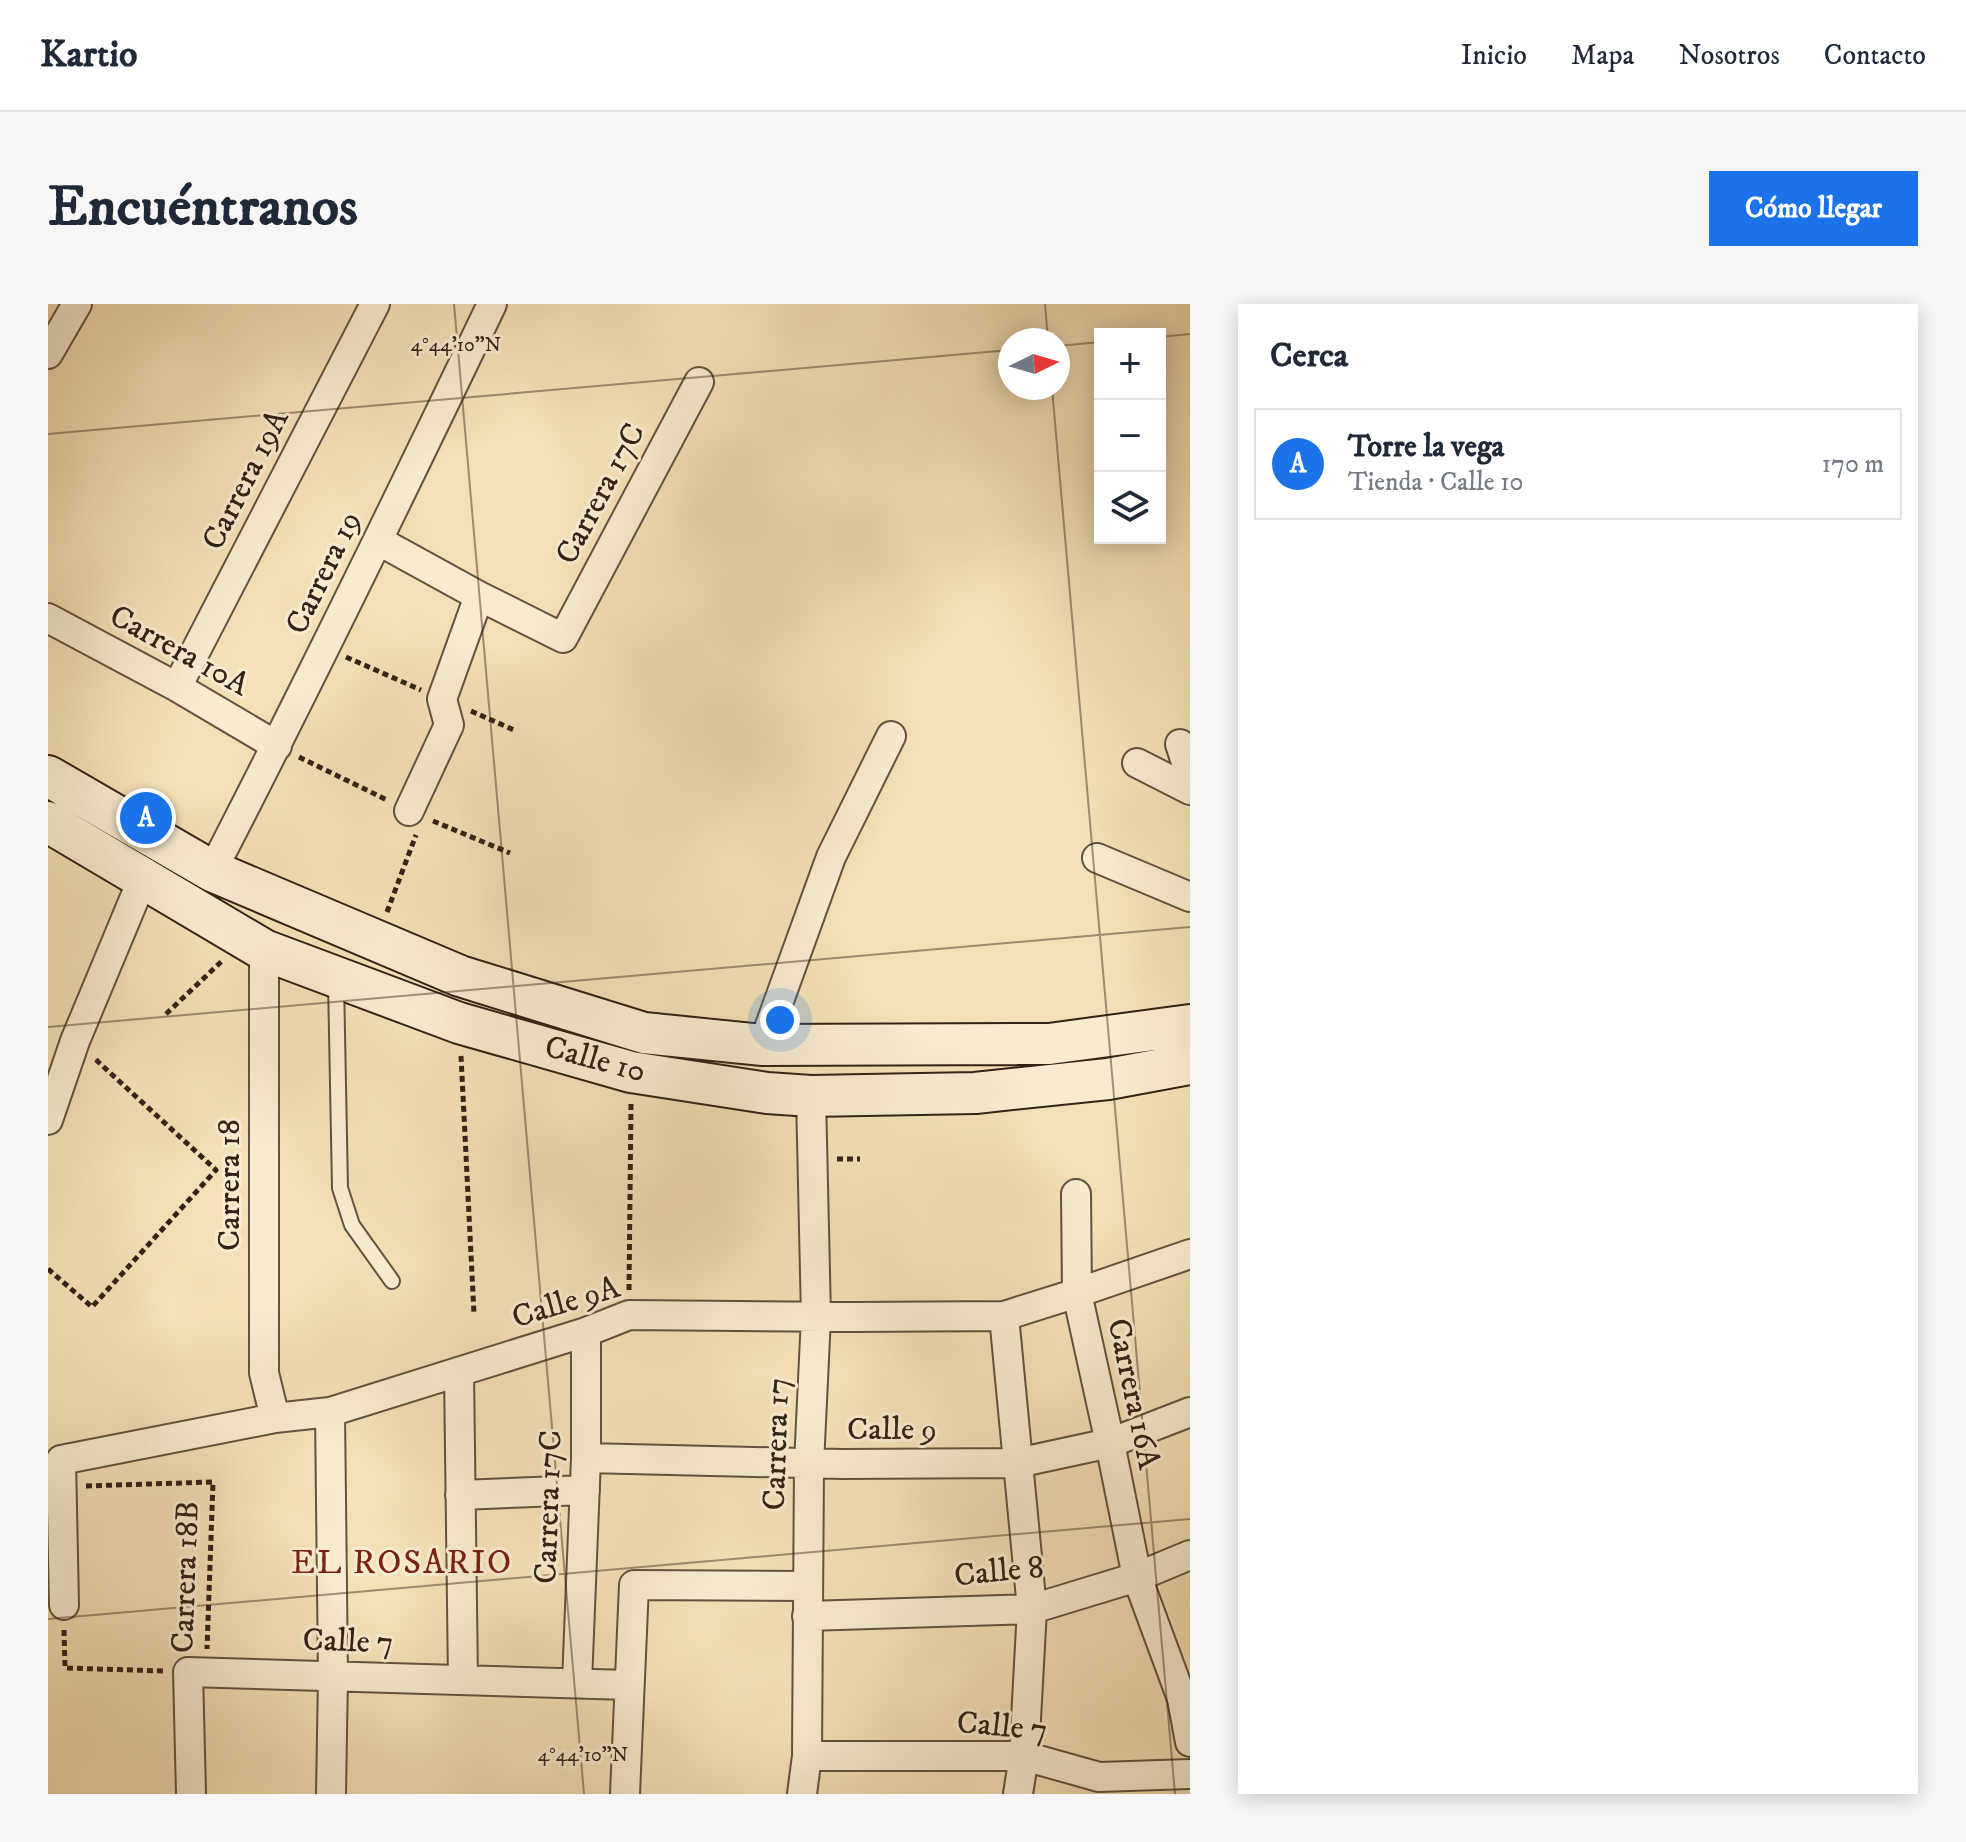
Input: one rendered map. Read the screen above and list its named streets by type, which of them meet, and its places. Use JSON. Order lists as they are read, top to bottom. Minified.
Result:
{"streets":{"main road":["Calle 10"],"street":["Carrera 19A","Carrera 17C","Carrera 19","Carrera 10A","Carrera 18","Calle 9A","Carrera 16A","Calle 9","Carrera 17","Calle 8","Calle 7"],"path":["Carrera 18B"]},"crossings":[["Carrera 19A","Carrera 10A"],["Carrera 17C","Calle 9A"],["Carrera 17C","Calle 9"],["Carrera 17C","Calle 7"],["Carrera 19","Carrera 10A"],["Carrera 19","Calle 10"],["Calle 10","Carrera 18"],["Calle 10","Carrera 17"],["Carrera 18","Calle 9A"],["Calle 9A","Carrera 16A"],["Calle 9A","Carrera 17"],["Calle 9A","Carrera 18B"],["Carrera 16A","Calle 9"],["Carrera 16A","Calle 8"],["Calle 9","Carrera 17"],["Carrera 17","Calle 8"],["Carrera 17","Calle 7"],["Carrera 18B","Calle 7"]],"districts":["EL ROSARIO"],"north":"right","page":{"header":"Kartio","nav":["Inicio","Mapa","Nosotros","Contacto"],"buttons":"Cómo llegar","title":"Encuéntranos","heading":"Cerca","map_buttons":["+","−"],"list":[{"mark":"A","name":"Torre la vega","note":"Tienda · Calle 10","value":"170 m"}],"pins":"A"},"coordinates":["4°44'10\"N"]}
